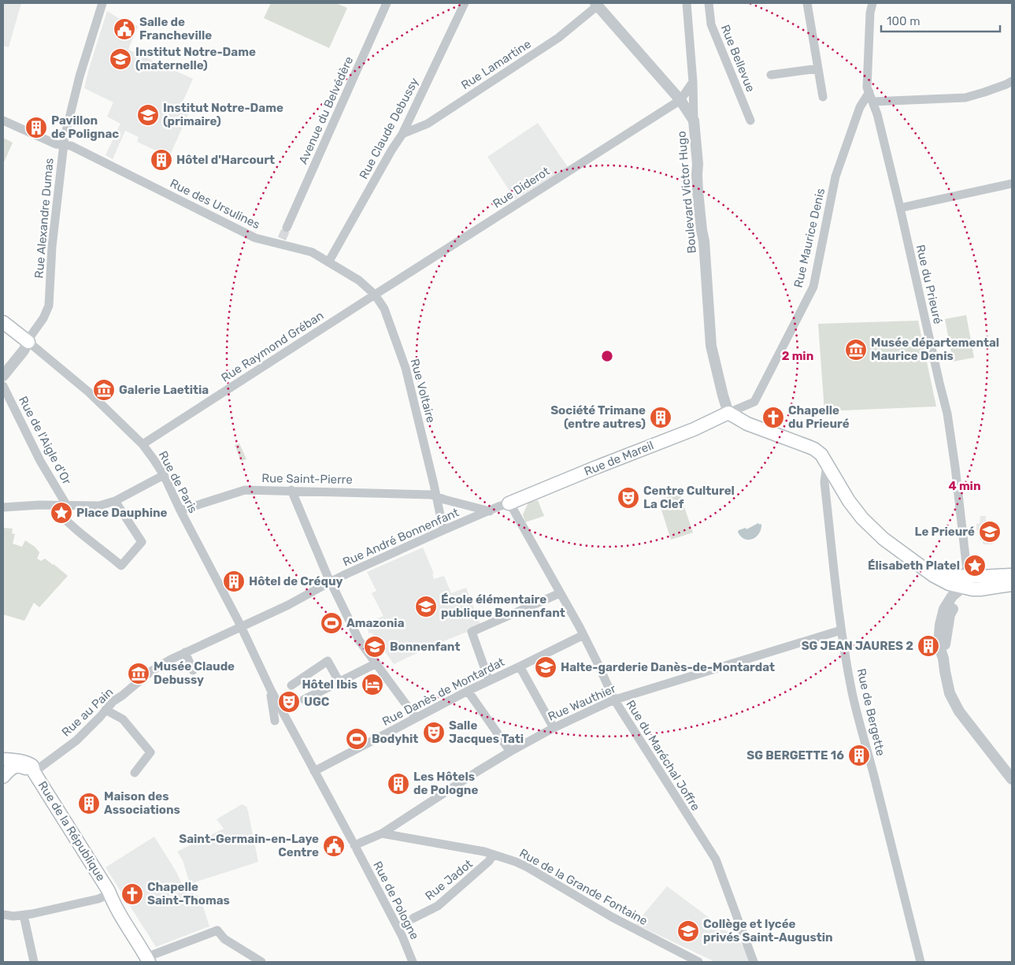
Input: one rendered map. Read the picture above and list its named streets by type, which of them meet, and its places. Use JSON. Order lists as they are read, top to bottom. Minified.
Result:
{"streets":{"main road":["Rue de Mareil","Rue de la République"],"street":["Rue Bellevue","Rue Lamartine","Avenue du Belvédère","Rue Claude Debussy","Rue Diderot","Boulevard Victor Hugo","Rue des Ursulines","Rue Alexandre Dumas","Rue Maurice Denis","Rue du Prieuré","Rue Raymond Gréban","Rue Voltaire","Rue de l'Aigle d'Or","Rue Saint-Pierre","Rue de Paris","Rue André Bonnenfant","Rue Danès de Montardat","Rue Wauthier","Rue au Pain","Rue de Bergette","Rue du Maréchal Joffre","Rue Jadot","Rue de la Grande Fontaine","Rue de Pologne"]},"crossings":[["Rue Lamartine","Rue Claude Debussy"],["Rue Lamartine","Boulevard Victor Hugo"],["Rue Claude Debussy","Rue des Ursulines"],["Rue Diderot","Boulevard Victor Hugo"],["Rue Diderot","Rue des Ursulines"],["Rue Diderot","Rue Raymond Gréban"],["Rue Diderot","Rue Voltaire"],["Boulevard Victor Hugo","Rue Maurice Denis"],["Boulevard Victor Hugo","Rue de Mareil"],["Rue des Ursulines","Rue Alexandre Dumas"],["Rue des Ursulines","Rue Raymond Gréban"],["Rue des Ursulines","Rue Voltaire"],["Rue Alexandre Dumas","Rue de Paris"],["Rue Maurice Denis","Rue du Prieuré"],["Rue Maurice Denis","Rue de Mareil"],["Rue Raymond Gréban","Rue Voltaire"],["Rue Raymond Gréban","Rue de Paris"],["Rue Voltaire","Rue Saint-Pierre"],["Rue Voltaire","Rue André Bonnenfant"],["Rue de Mareil","Rue André Bonnenfant"],["Rue de Mareil","Rue du Maréchal Joffre"],["Rue Saint-Pierre","Rue de Paris"],["Rue Saint-Pierre","Rue André Bonnenfant"],["Rue de Paris","Rue André Bonnenfant"],["Rue de Paris","Rue au Pain"],["Rue de Paris","Rue de Pologne"],["Rue André Bonnenfant","Rue au Pain"],["Rue André Bonnenfant","Rue du Maréchal Joffre"],["Rue Danès de Montardat","Rue du Maréchal Joffre"],["Rue Danès de Montardat","Rue de Pologne"],["Rue Wauthier","Rue de Bergette"],["Rue Wauthier","Rue du Maréchal Joffre"],["Rue Wauthier","Rue de la Grande Fontaine"],["Rue Wauthier","Rue de Pologne"],["Rue au Pain","Rue de la République"],["Rue Jadot","Rue de la Grande Fontaine"]],"places":{"public building":["Salle de Francheville","Saint-Germain-en-Laye Centre"],"school or university":["Institut Notre-Dame (maternelle)","Institut Notre-Dame (primaire)","Le Prieuré","École élémentaire publique Bonnenfant","Bonnenfant","Halte-garderie Danès-de-Montardat","Collège et lycée privés Saint-Augustin"],"building":["Pavillon de Polignac","Hôtel d'Harcourt","Société Trimane (entre autres)","Hôtel de Créquy","SG JEAN JAURES 2","SG BERGETTE 16","Les Hôtels de Pologne","Maison des Associations"],"museum":["Musée départemental Maurice Denis","Galerie Laetitia","Musée Claude Debussy"],"church":["Chapelle du Prieuré","Chapelle Saint-Thomas"],"theatre":["Centre Culturel La Clef","UGC","Salle Jacques Tati"],"place":["Place Dauphine","Élisabeth Platel"],"sports":["Amazonia","Bodyhit"],"hotel":["Hôtel Ibis"]},"scale_bar":"100 m","rings":["2 min","4 min"]}
